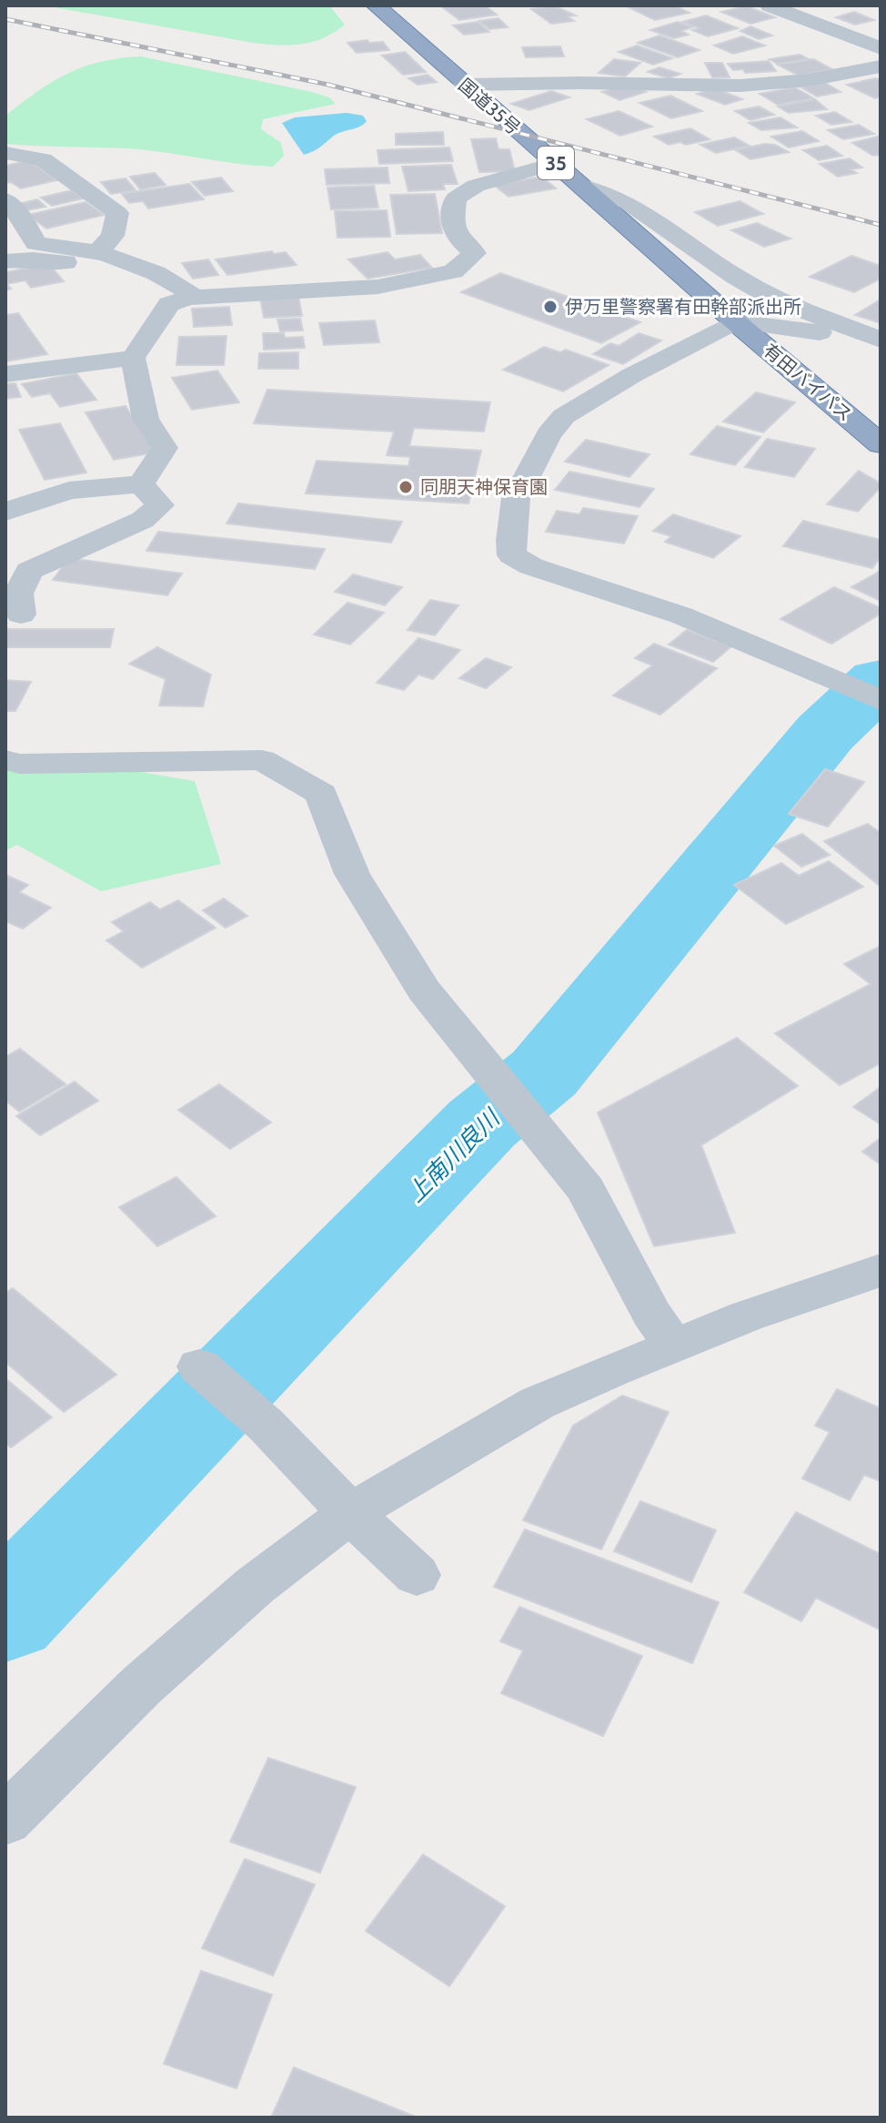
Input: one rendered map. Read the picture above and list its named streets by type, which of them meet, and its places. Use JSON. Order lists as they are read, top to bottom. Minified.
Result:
{"streets":{"highway":["国道35号","35","有田バイパス"]},"crossings":[["国道35号","有田バイパス"]],"water":["上南川良川"],"places":["伊万里警察署有田幹部派出所","同朋天神保育園"]}
